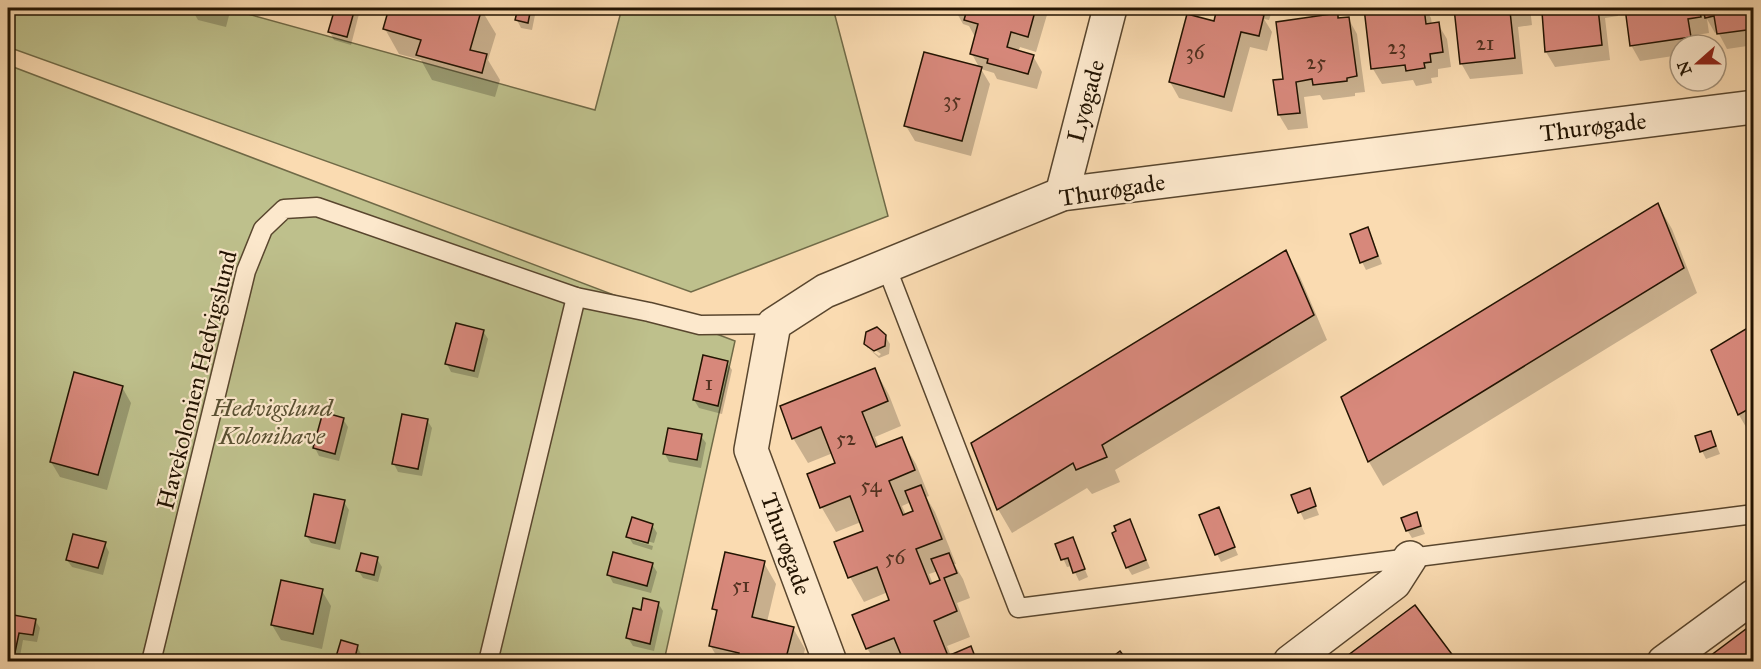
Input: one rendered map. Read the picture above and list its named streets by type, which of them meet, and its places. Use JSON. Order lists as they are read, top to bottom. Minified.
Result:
{"streets":{"street":["Lyøgade","Thurøgade"],"lane":["Havekolonien Hedvigslund"]},"crossings":[["Lyøgade","Thurøgade"],["Thurøgade","Havekolonien Hedvigslund"]],"parks":["Hedvigslund Kolonihave"],"house_numbers":["21","23","36","25","35","1","52","54","56","51"],"north":"left"}
